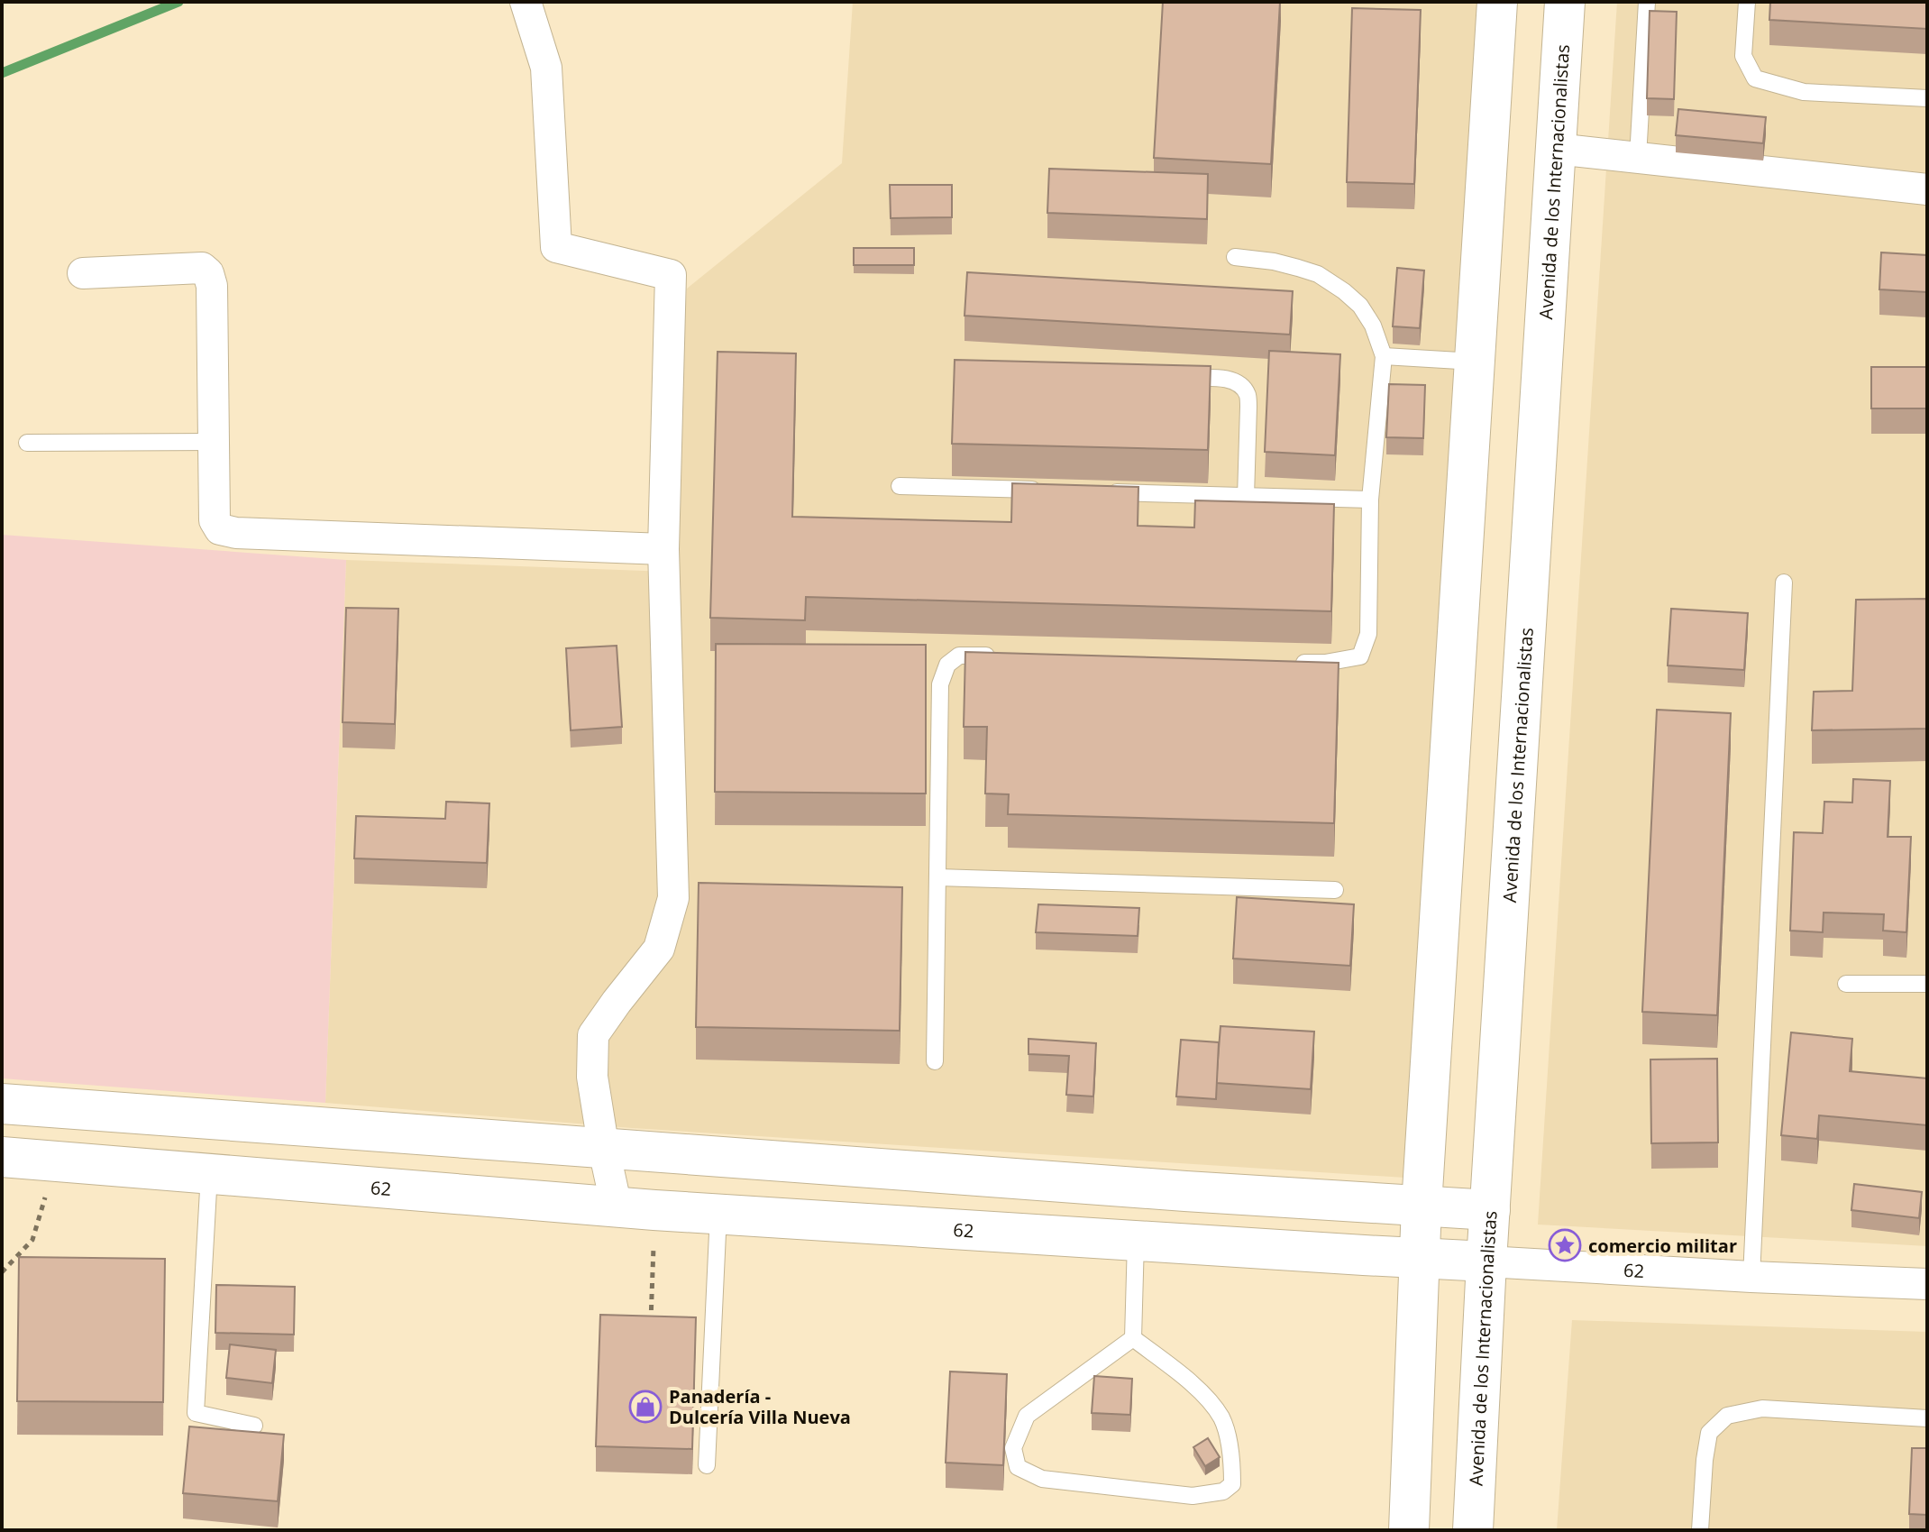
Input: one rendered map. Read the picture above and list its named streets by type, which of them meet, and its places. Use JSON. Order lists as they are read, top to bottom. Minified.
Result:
{"streets":{"main road":["Avenida de los Internacionalistas","62"]},"crossings":[["Avenida de los Internacionalistas","62"]],"places":{"place":["comercio militar"],"shop":["Panadería - Dulcería Villa Nueva"]}}
